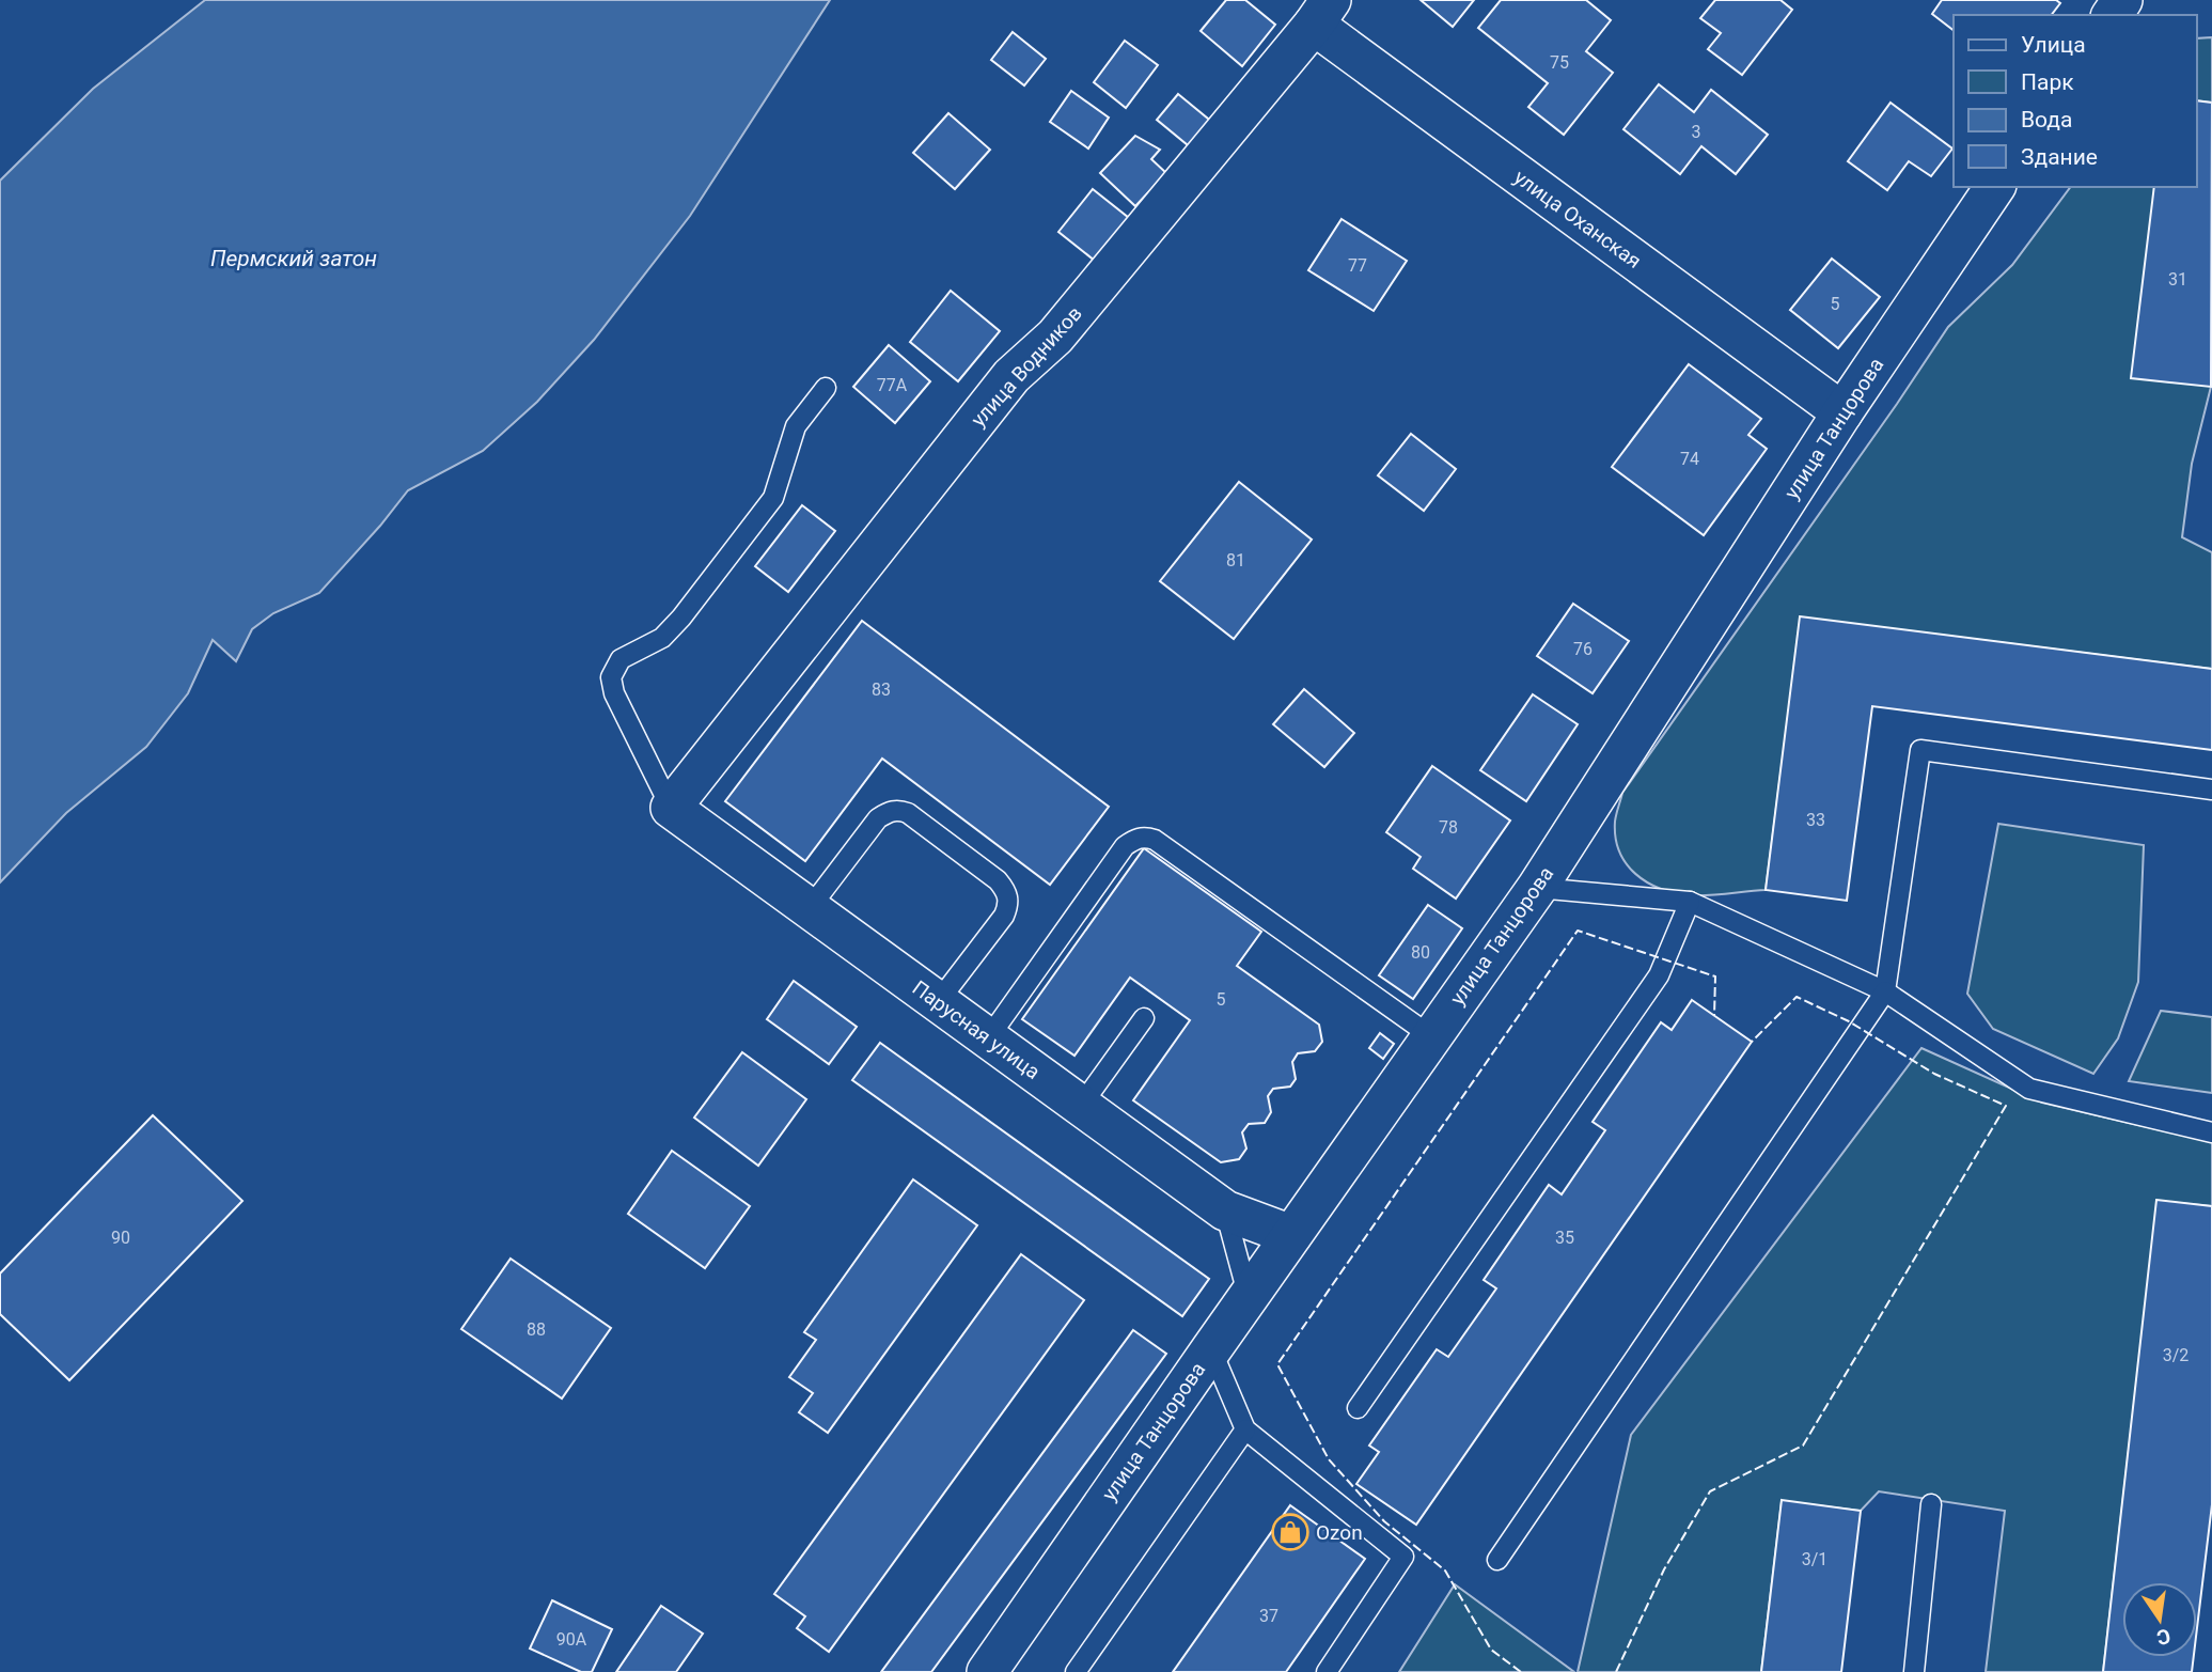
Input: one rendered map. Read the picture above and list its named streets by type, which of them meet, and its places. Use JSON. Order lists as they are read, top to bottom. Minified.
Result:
{"streets":{"street":["улица Оханская","улица Водников","улица Танцорова","Парусная улица"]},"crossings":[["улица Оханская","улица Водников"],["улица Оханская","улица Танцорова"],["улица Водников","Парусная улица"],["улица Танцорова","Парусная улица"]],"water":["Пермский затон"],"places":{"shop":["Ozon"]},"house_numbers":["75","3","77","31","5","77А","74","81","76","83","33","78","80","5","90","35","88","3/2","3/1","37","90А"],"legend":["Улица","Парк","Вода","Здание"],"north":"bottom"}
